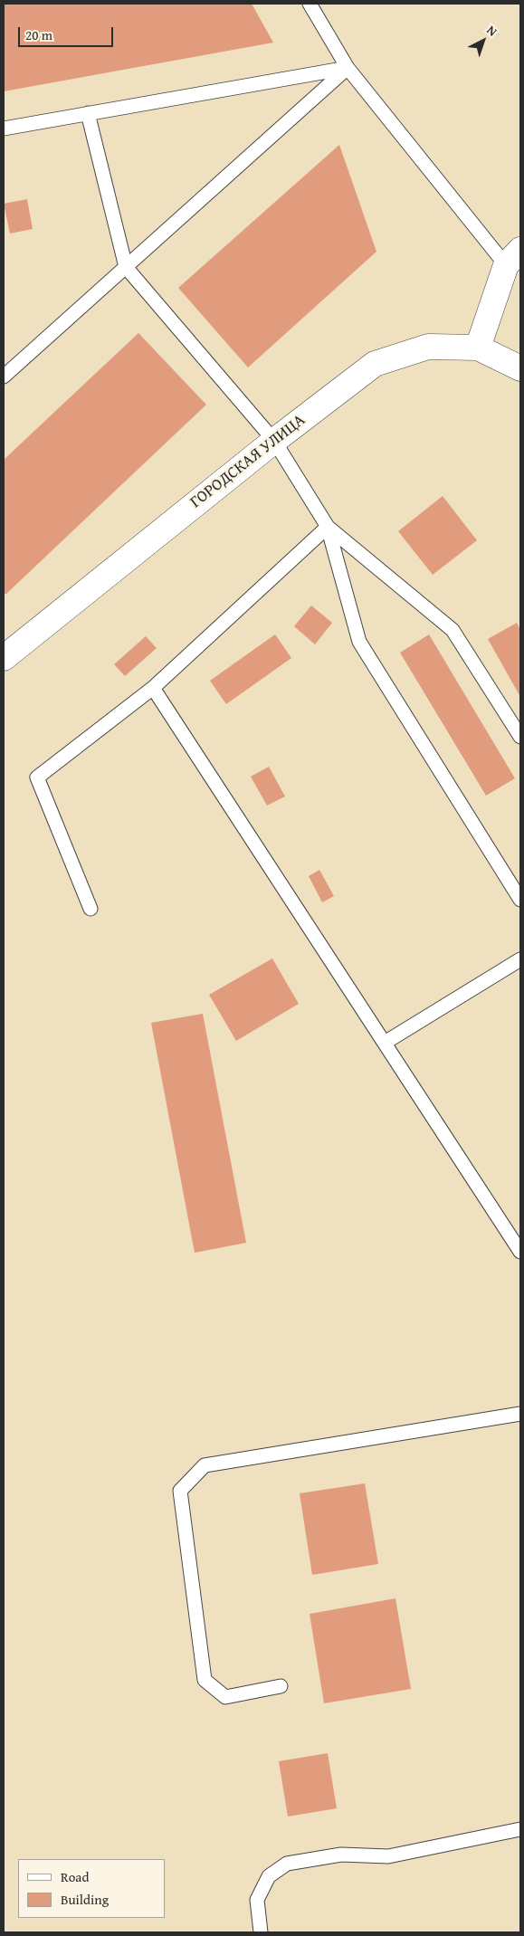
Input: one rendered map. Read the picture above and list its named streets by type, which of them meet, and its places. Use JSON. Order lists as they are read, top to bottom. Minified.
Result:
{"streets":{"street":["ГОРОДСКАЯ УЛИЦА"]},"legend":["Road","Building"],"scale_bar":"20 m","north":"top right"}
